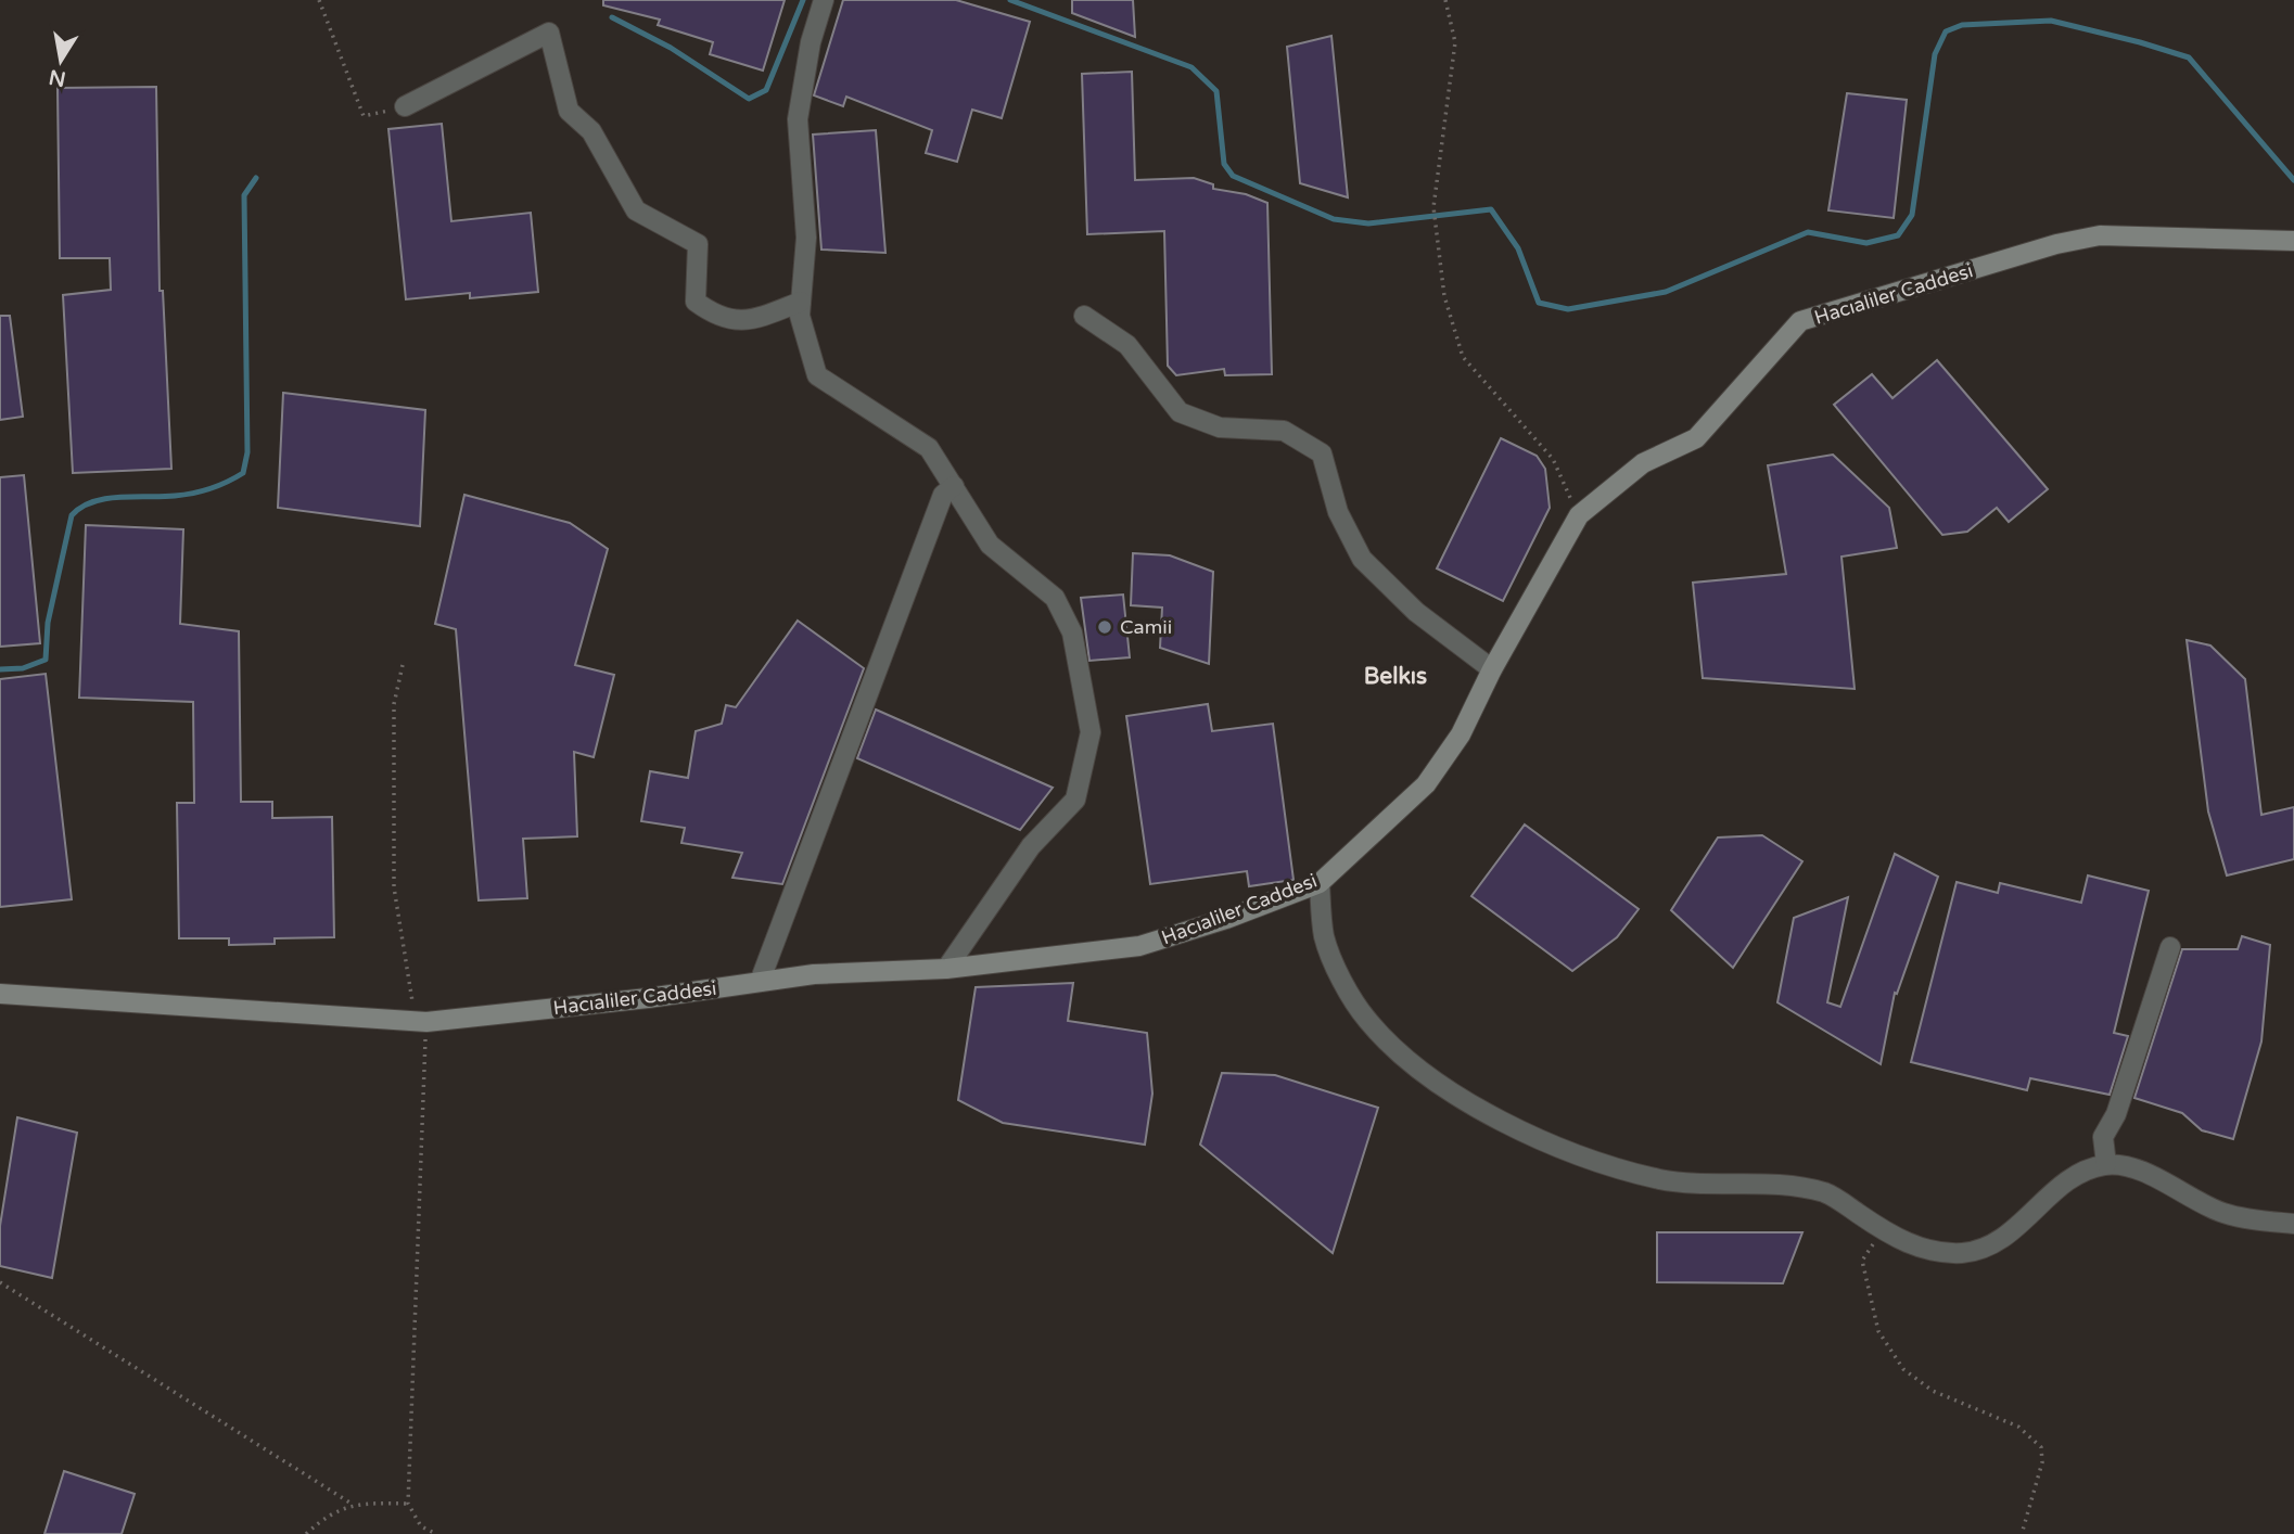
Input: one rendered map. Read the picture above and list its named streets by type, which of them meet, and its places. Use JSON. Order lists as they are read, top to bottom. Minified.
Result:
{"streets":{"street":["Hacıaliler Caddesi"]},"districts":["Belkıs"],"places":["Camii"],"north":"bottom"}
